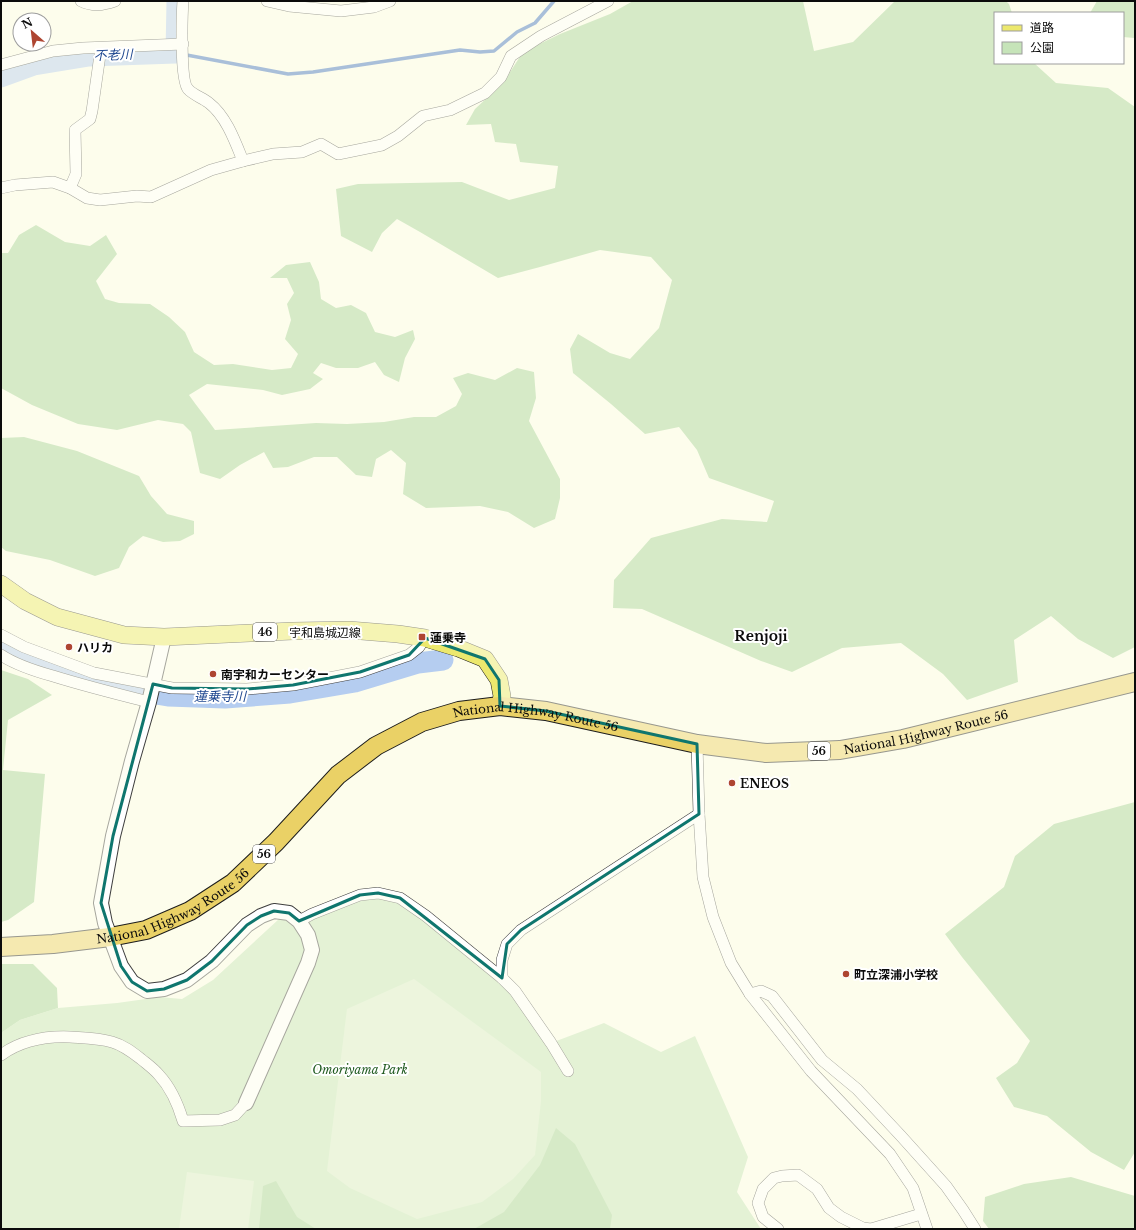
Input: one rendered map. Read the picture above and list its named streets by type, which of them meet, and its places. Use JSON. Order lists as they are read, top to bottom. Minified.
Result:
{"streets":{"highway":["National Highway Route 56","56"],"main road":["46","宇和島城辺線"]},"crossings":[["宇和島城辺線","National Highway Route 56"]],"districts":["Renjoji"],"water":["不老川","蓮乗寺川"],"parks":["Omoriyama Park"],"places":{"transit":["蓮乗寺"],"other":["ハリカ","南宇和カーセンター","ENEOS","町立深浦小学校"]},"legend":["道路","公園"],"north":"top left"}
